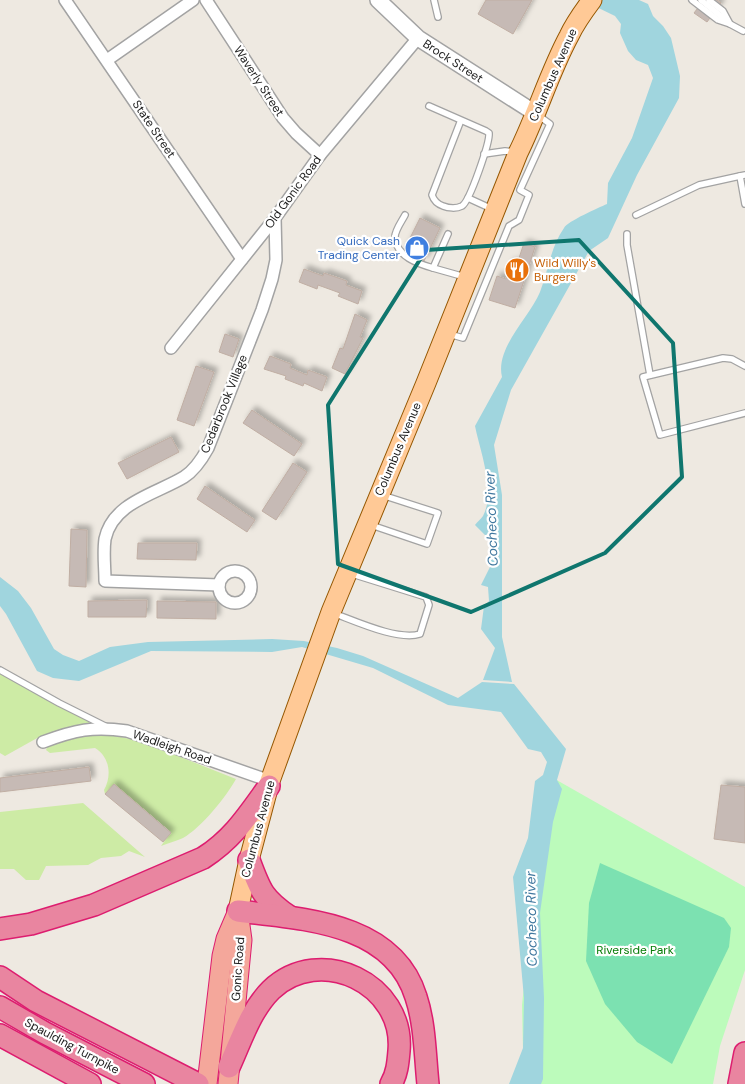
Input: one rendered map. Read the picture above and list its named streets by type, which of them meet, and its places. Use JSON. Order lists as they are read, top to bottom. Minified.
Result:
{"streets":{"highway":["Gonic Road","Spaulding Turnpike"],"main road":["Columbus Avenue"],"street":["Brock Street","Waverly Street","State Street","Old Gonic Road","Cedarbrook Village","Wadleigh Road"]},"crossings":[["Brock Street","Columbus Avenue"],["Brock Street","Old Gonic Road"],["Columbus Avenue","Wadleigh Road"],["Columbus Avenue","Gonic Road"],["Waverly Street","Old Gonic Road"],["State Street","Old Gonic Road"],["Old Gonic Road","Cedarbrook Village"]],"water":["Cocheco River"],"parks":["Riverside Park"],"places":{"shop":["Quick Cash Trading Center"],"restaurant":["Wild Willy's Burgers"]}}
